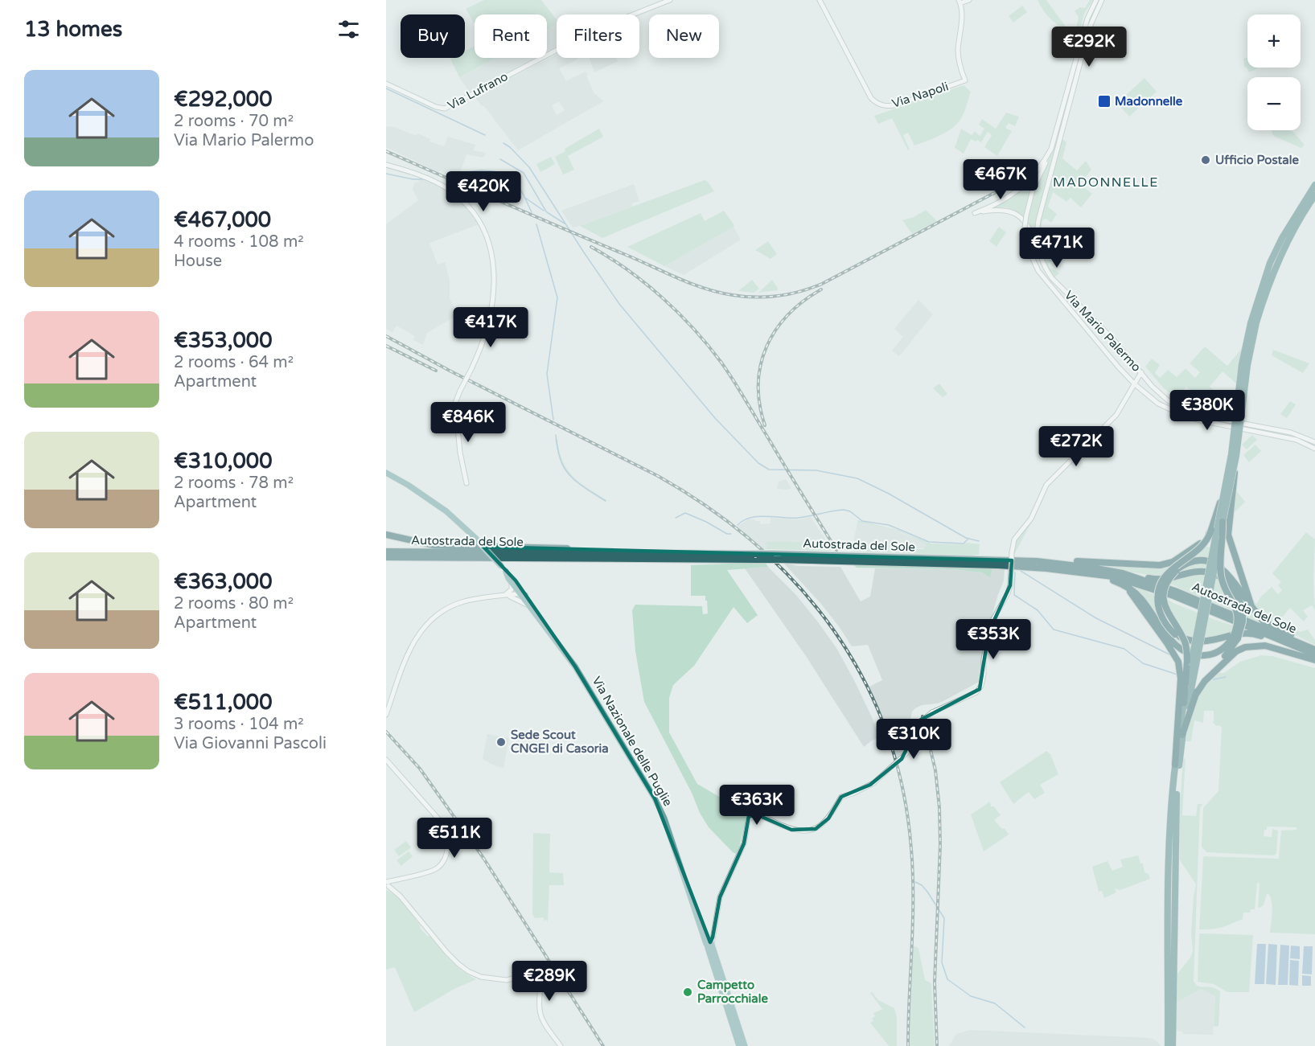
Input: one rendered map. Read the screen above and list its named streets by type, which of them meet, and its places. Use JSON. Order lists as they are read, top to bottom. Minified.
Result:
{"streets":{"highway":["Autostrada del Sole"],"main road":["Via Nazionale delle Puglie"],"street":["Via Lufrano","Via Napoli","Via Mario Palermo"]},"districts":["MADONNELLE"],"places":{"transit":["Madonnelle"],"other":["Ufficio Postale","Sede Scout CNGEI di Casoria","Campetto Parrocchiale"]},"page":{"heading":"13 homes","map_buttons":["+","−"],"chip":["Buy","Rent","Filters","New"],"price":["€292K","€467K","€420K","€471K","€417K","€380K","€846K","€272K","€353K","€310K","€363K","€511K","€289K"],"list":[{"name":"€292,000","note":"2 rooms · 70 m² · Via Mario Palermo"},{"name":"€467,000","note":"4 rooms · 108 m² · House"},{"name":"€353,000","note":"2 rooms · 64 m² · Apartment"},{"name":"€310,000","note":"2 rooms · 78 m² · Apartment"},{"name":"€363,000","note":"2 rooms · 80 m² · Apartment"},{"name":"€511,000","note":"3 rooms · 104 m² · Via Giovanni Pascoli"}]}}
